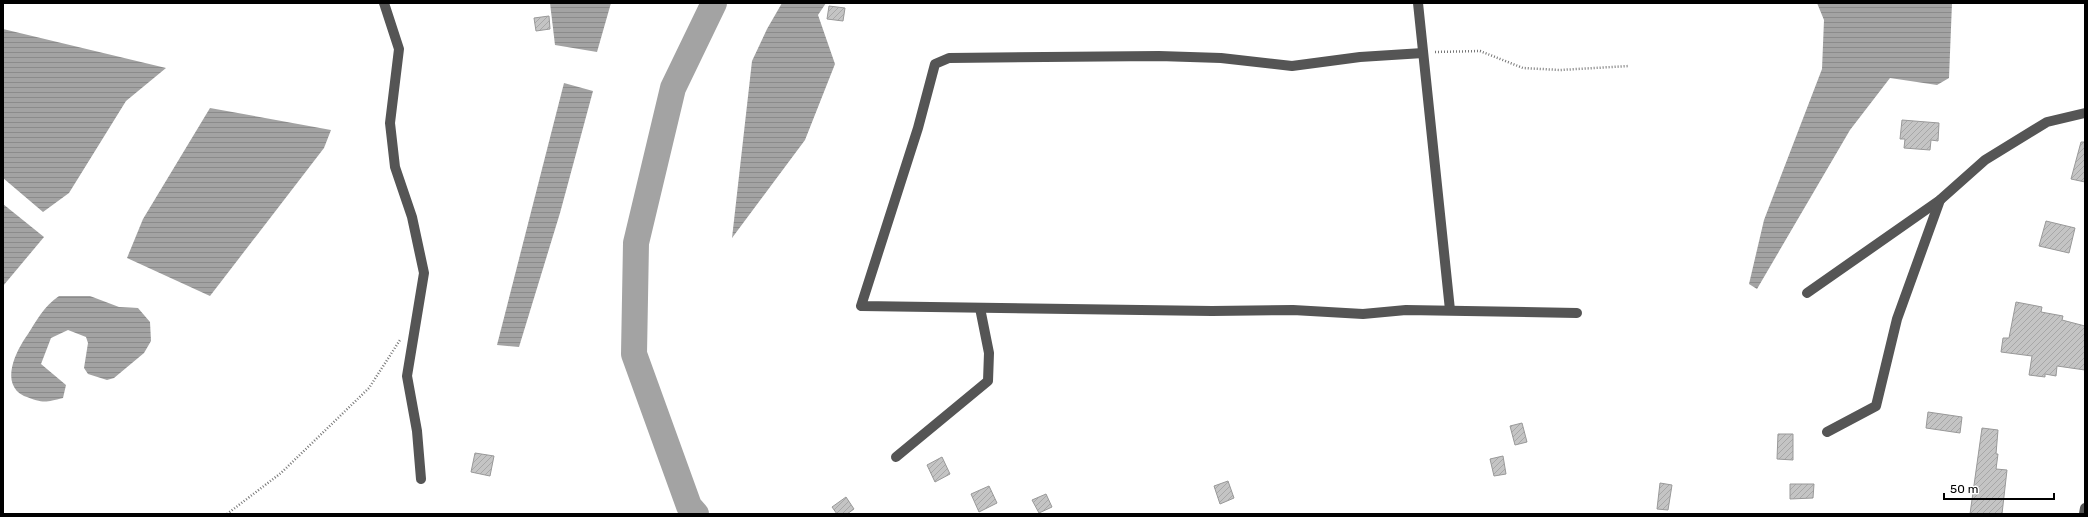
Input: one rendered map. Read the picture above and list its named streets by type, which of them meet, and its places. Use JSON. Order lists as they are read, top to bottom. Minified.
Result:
{"scale_bar":"50 m"}
